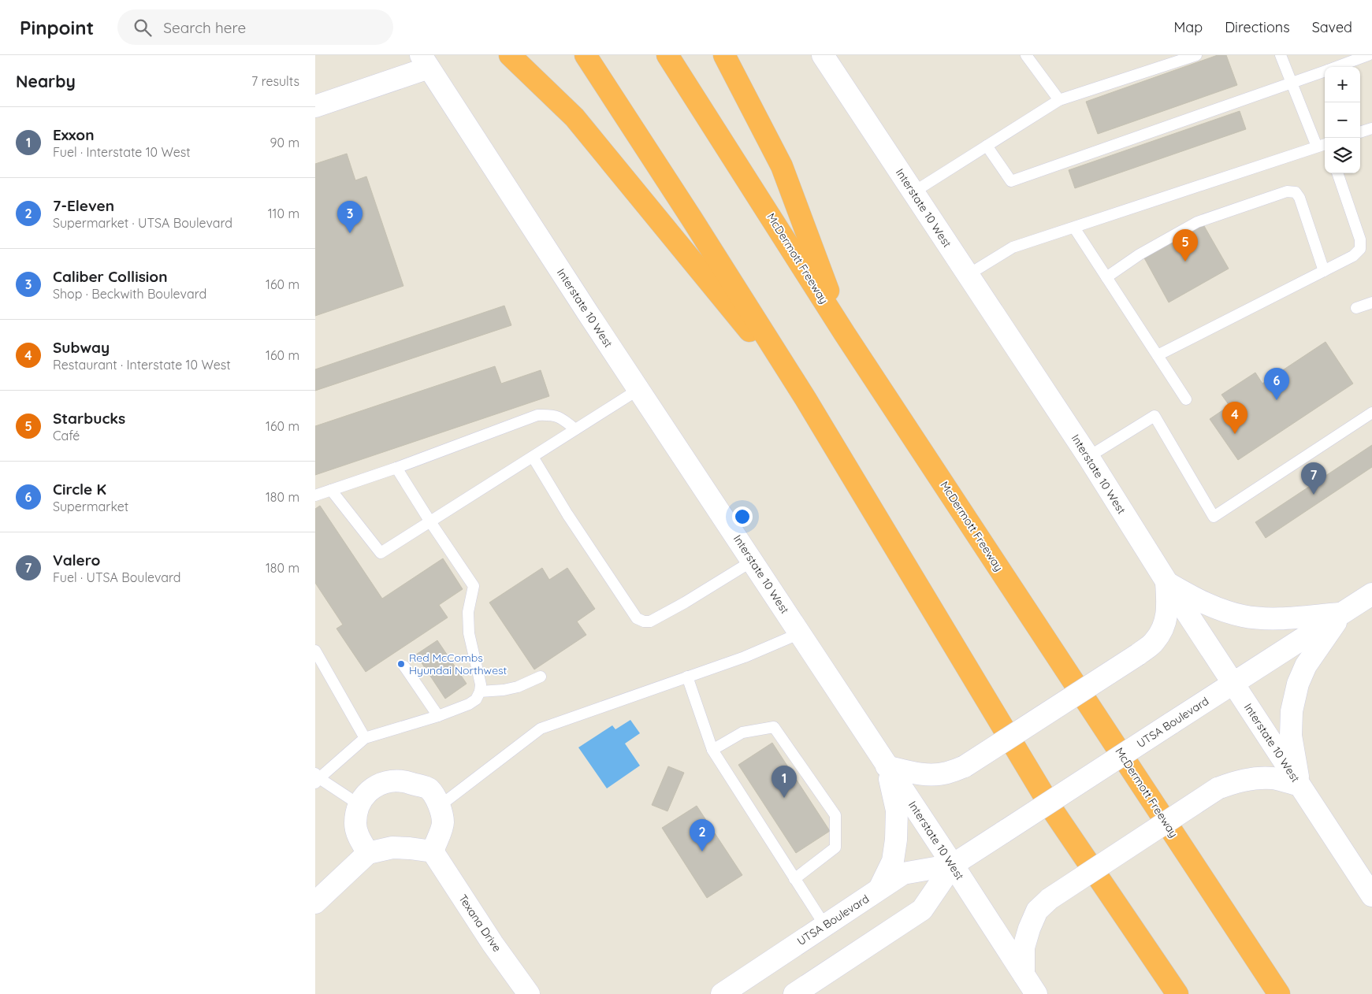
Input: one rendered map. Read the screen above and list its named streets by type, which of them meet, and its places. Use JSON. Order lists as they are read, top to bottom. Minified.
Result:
{"streets":{"highway":["McDermott Freeway"],"main road":["Interstate 10 West","UTSA Boulevard","Texana Drive"]},"crossings":[["Interstate 10 West","UTSA Boulevard"]],"places":["Red McCombs Hyundai Northwest"],"page":{"header":"Pinpoint","search":"Search here","nav":["Map","Directions","Saved"],"heading":["Nearby","7 results"],"map_buttons":["+","−"],"list":[{"mark":"1","name":"Exxon","note":"Fuel · Interstate 10 West","value":"90 m"},{"mark":"2","name":"7-Eleven","note":"Supermarket · UTSA Boulevard","value":"110 m"},{"mark":"3","name":"Caliber Collision","note":"Shop · Beckwith Boulevard","value":"160 m"},{"mark":"4","name":"Subway","note":"Restaurant · Interstate 10 West","value":"160 m"},{"mark":"5","name":"Starbucks","note":"Café","value":"160 m"},{"mark":"6","name":"Circle K","note":"Supermarket","value":"180 m"},{"mark":"7","name":"Valero","note":"Fuel · UTSA Boulevard","value":"180 m"}],"pins":["3","5","6","4","7","1","2"]}}
